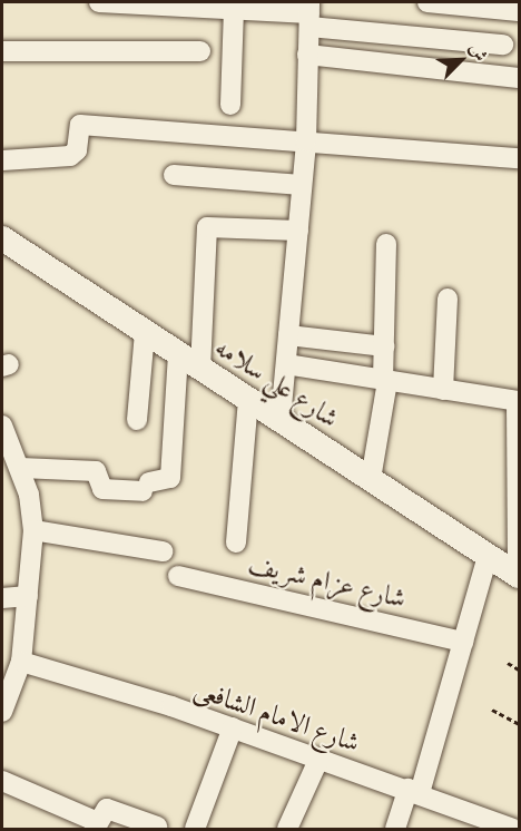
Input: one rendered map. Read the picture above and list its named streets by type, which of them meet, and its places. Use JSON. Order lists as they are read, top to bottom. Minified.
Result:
{"streets":{"street":["شارع علي سلامه","شارع عزام شريف","شارع الامام الشافعى"]},"north":"top right"}
